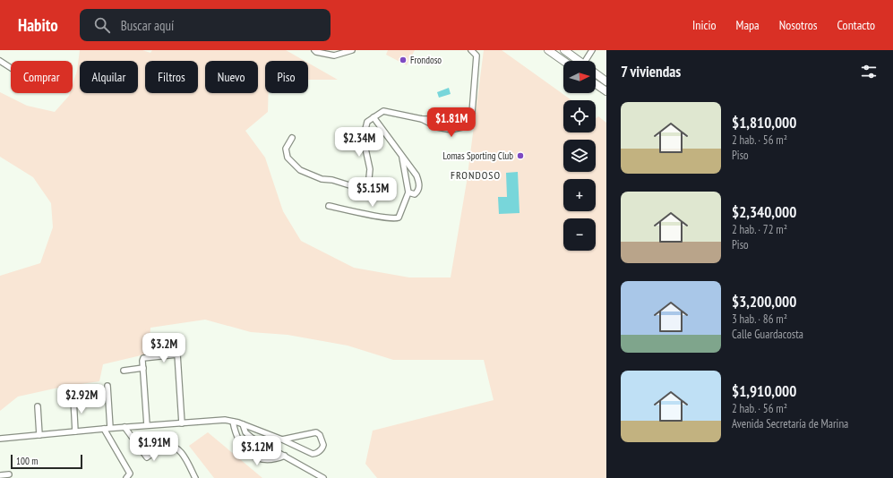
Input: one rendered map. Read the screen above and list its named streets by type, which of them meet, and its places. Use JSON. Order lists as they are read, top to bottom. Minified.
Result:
{"districts":["FRONDOSO"],"places":["Frondoso","Lomas Sporting Club"],"scale_bar":"100 m","north":"right","page":{"header":"Habito","search":"Buscar aquí","nav":["Inicio","Mapa","Nosotros","Contacto"],"heading":"7 viviendas","map_buttons":["+","−"],"chip":["Comprar","Alquilar","Filtros","Nuevo","Piso"],"list":[{"name":"$1,810,000","note":"2 hab. · 56 m² · Piso"},{"name":"$2,340,000","note":"2 hab. · 72 m² · Piso"},{"name":"$3,200,000","note":"3 hab. · 86 m² · Calle Guardacosta"},{"name":"$1,910,000","note":"2 hab. · 56 m² · Avenida Secretaría de Marina"}],"price":["$1.81M","$2.34M","$5.15M","$3.2M","$2.92M","$1.91M","$3.12M"],"scale":"100 m"}}
